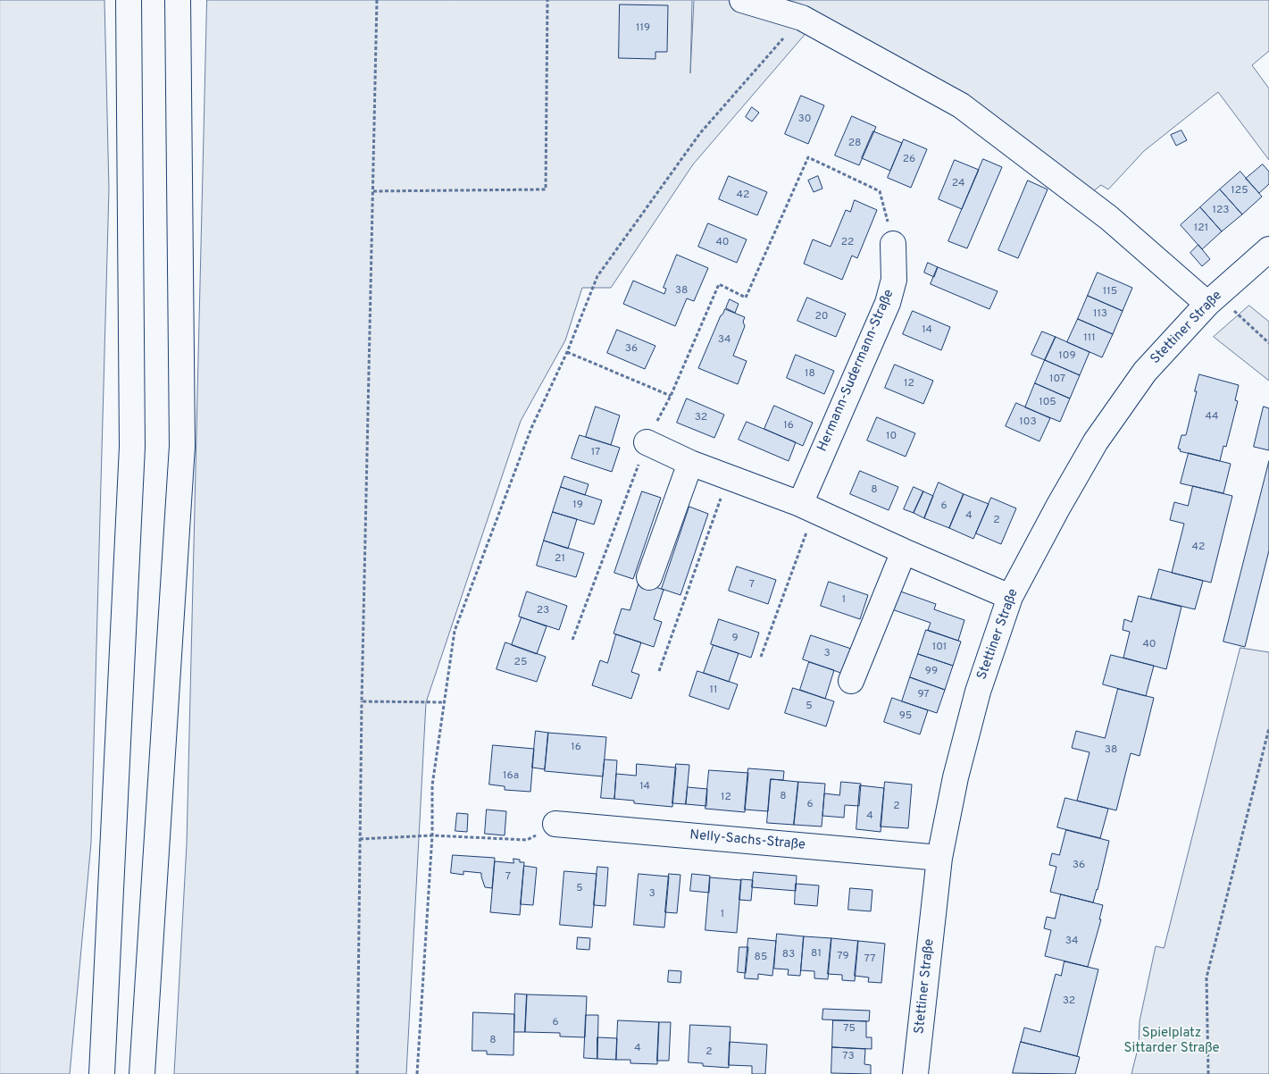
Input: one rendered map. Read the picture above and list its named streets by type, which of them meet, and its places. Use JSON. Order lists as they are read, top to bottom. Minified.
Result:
{"streets":{"main road":["Stettiner Straße","Hermann-Sudermann-Straße","Nelly-Sachs-Straße"]},"crossings":[["Stettiner Straße","Nelly-Sachs-Straße"]],"parks":["Spielplatz Sittarder Straße"],"house_numbers":["119","30","28","26","24","125","42","123","121","40","22","38","115","113","20","14","111","34","36","109","18","107","12","105","44","32","103","16","10","17","8","19","6","4","2","42","21","7","1","23","9","40","101","3","25","99","11","97","5","95","16","38","16a","14","8","12","6","2","4","36","7","5","3","1","34","81","83","79","85","77","32","6","75","8","4","2","73"]}
